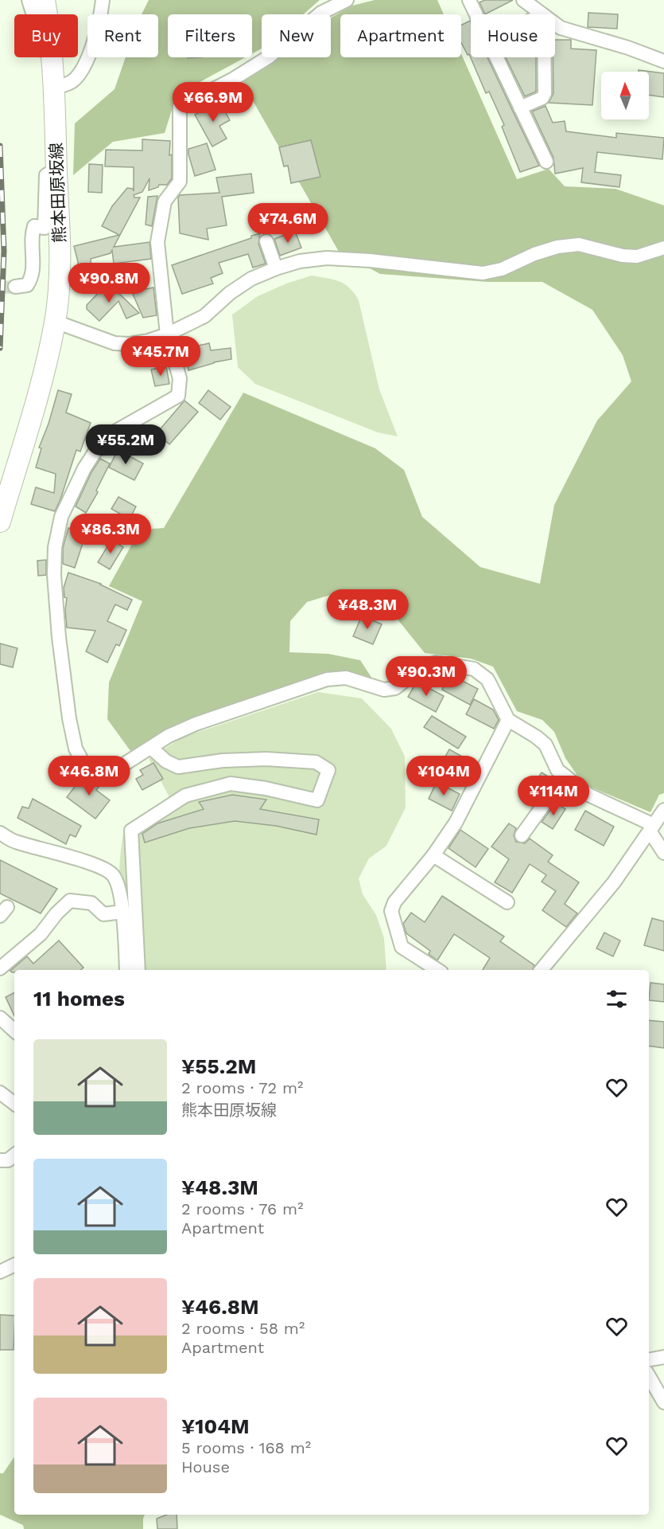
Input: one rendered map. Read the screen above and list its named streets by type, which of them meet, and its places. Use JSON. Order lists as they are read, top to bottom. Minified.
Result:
{"streets":{"main road":["熊本田原坂線"]},"north":"top","page":{"chip":["Buy","Rent","Filters","New","Apartment","House"],"price":["¥66.9M","¥74.6M","¥90.8M","¥45.7M","¥55.2M","¥86.3M","¥48.3M","¥90.3M","¥46.8M","¥104M","¥114M"],"heading":"11 homes","list":[{"name":"¥55.2M","note":"2 rooms · 72 m² · 熊本田原坂線"},{"name":"¥48.3M","note":"2 rooms · 76 m² · Apartment"},{"name":"¥46.8M","note":"2 rooms · 58 m² · Apartment"},{"name":"¥104M","note":"5 rooms · 168 m² · House"}]}}
